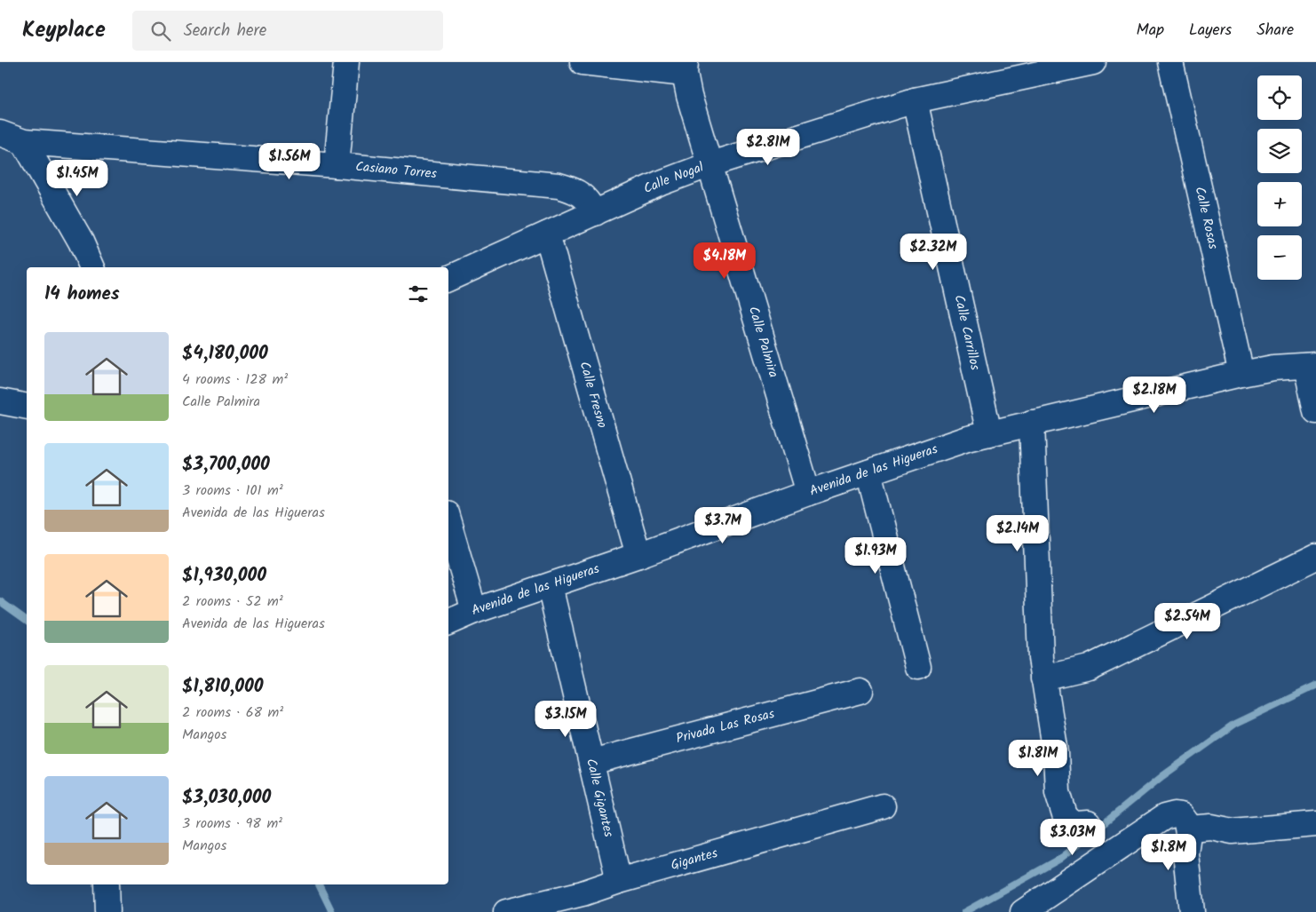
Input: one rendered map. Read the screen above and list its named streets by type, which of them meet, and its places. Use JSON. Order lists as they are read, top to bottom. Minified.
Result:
{"streets":{"street":["Casiano Torres","Calle Nogal","Calle Rosas","Calle Carrillos","Calle Palmira","Calle Fresno","Avenida de las Higueras","Privada Las Rosas","Calle Gigantes","Gigantes"]},"crossings":[["Casiano Torres","Calle Nogal"],["Calle Nogal","Calle Carrillos"],["Calle Nogal","Calle Palmira"],["Calle Nogal","Calle Fresno"],["Calle Rosas","Avenida de las Higueras"],["Calle Carrillos","Avenida de las Higueras"],["Calle Palmira","Avenida de las Higueras"],["Calle Fresno","Avenida de las Higueras"],["Avenida de las Higueras","Calle Gigantes"],["Privada Las Rosas","Calle Gigantes"],["Calle Gigantes","Gigantes"]],"page":{"header":"Keyplace","search":"Search here","nav":["Map","Layers","Share"],"map_buttons":["+","−"],"price":["$2.81M","$1.56M","$1.45M","$2.32M","$4.18M","$2.18M","$3.7M","$2.14M","$1.93M","$2.54M","$3.15M","$1.81M","$3.03M","$1.8M"],"heading":"14 homes","list":[{"name":"$4,180,000","note":"4 rooms · 128 m² · Calle Palmira"},{"name":"$3,700,000","note":"3 rooms · 101 m² · Avenida de las Higueras"},{"name":"$1,930,000","note":"2 rooms · 52 m² · Avenida de las Higueras"},{"name":"$1,810,000","note":"2 rooms · 68 m² · Mangos"},{"name":"$3,030,000","note":"3 rooms · 98 m² · Mangos"}]}}
